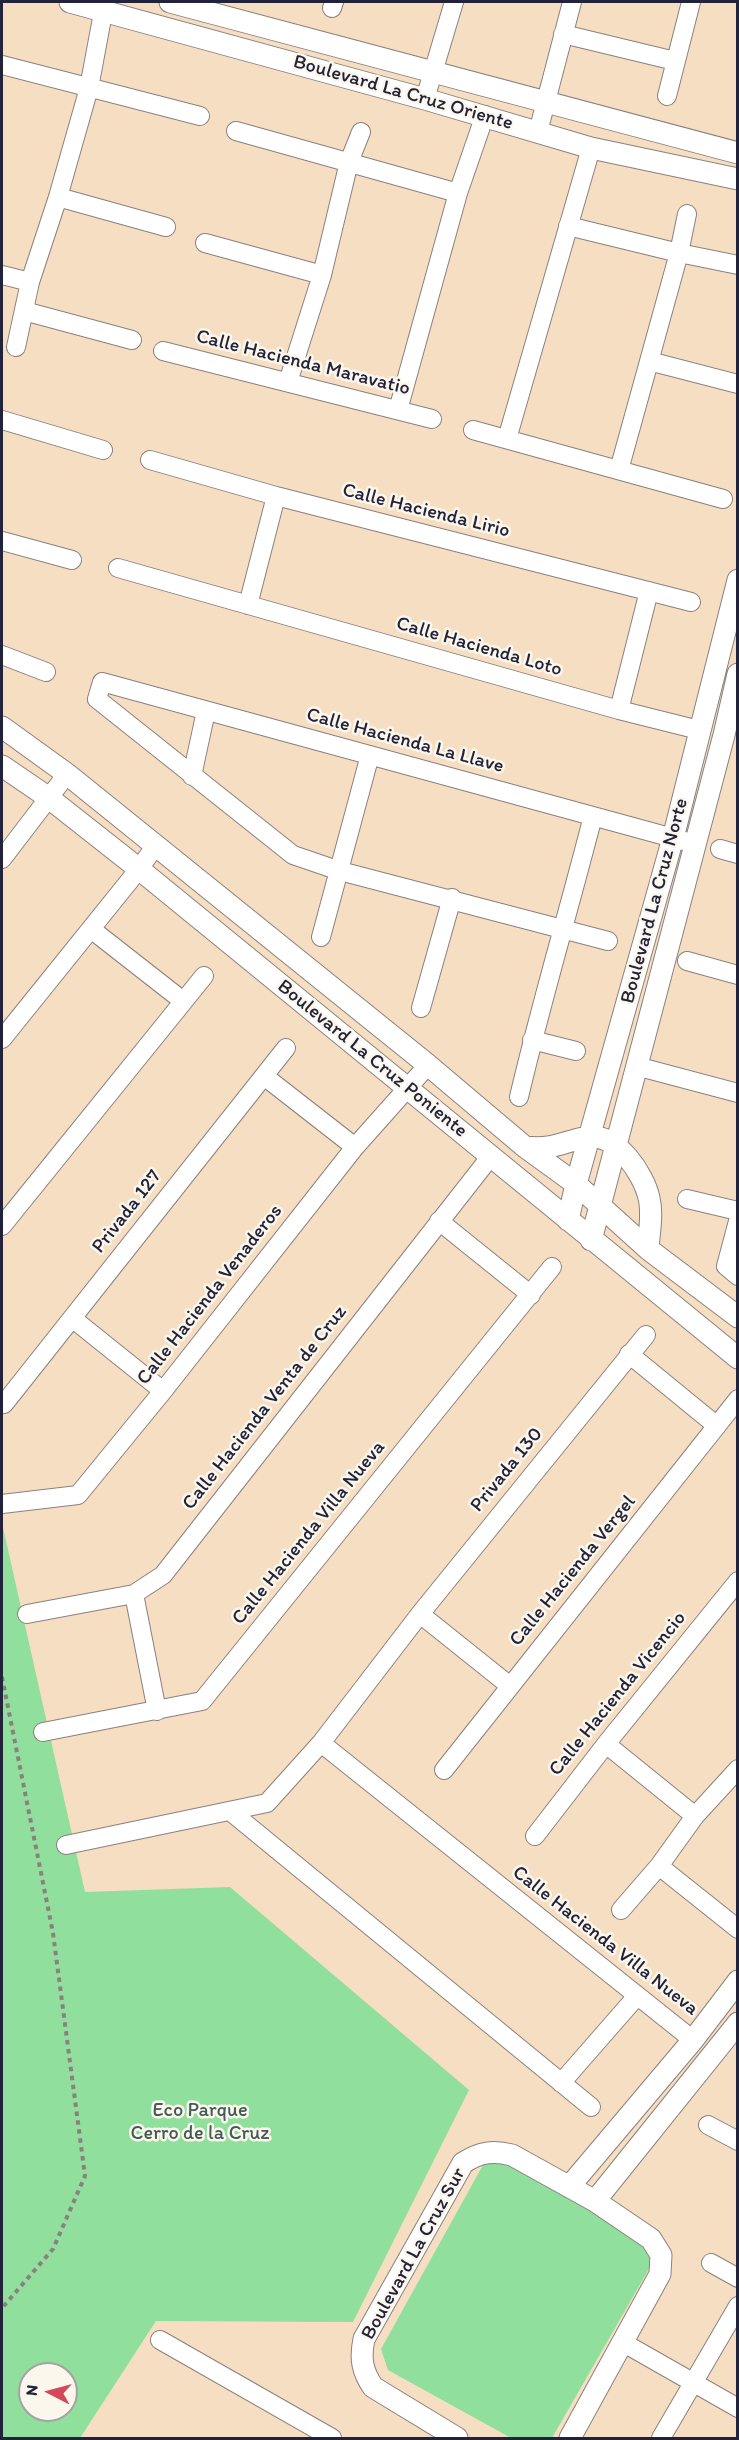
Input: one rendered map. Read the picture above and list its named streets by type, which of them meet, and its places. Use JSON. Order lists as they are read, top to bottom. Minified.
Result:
{"streets":{"street":["Boulevard La Cruz Oriente","Calle Hacienda Maravatio","Calle Hacienda Lirio","Calle Hacienda Loto","Calle Hacienda La Llave","Boulevard La Cruz Norte","Boulevard La Cruz Poniente","Privada 127","Calle Hacienda Venaderos","Calle Hacienda Venta de Cruz","Privada 130","Calle Hacienda Villa Nueva","Calle Hacienda Vergel","Calle Hacienda Vicencio","Boulevard La Cruz Sur"]},"crossings":[["Calle Hacienda Loto","Boulevard La Cruz Norte"],["Calle Hacienda La Llave","Boulevard La Cruz Norte"],["Boulevard La Cruz Norte","Boulevard La Cruz Poniente"],["Boulevard La Cruz Poniente","Calle Hacienda Venaderos"],["Boulevard La Cruz Poniente","Calle Hacienda Venta de Cruz"]],"parks":["Eco Parque Cerro de la Cruz"],"north":"left"}
